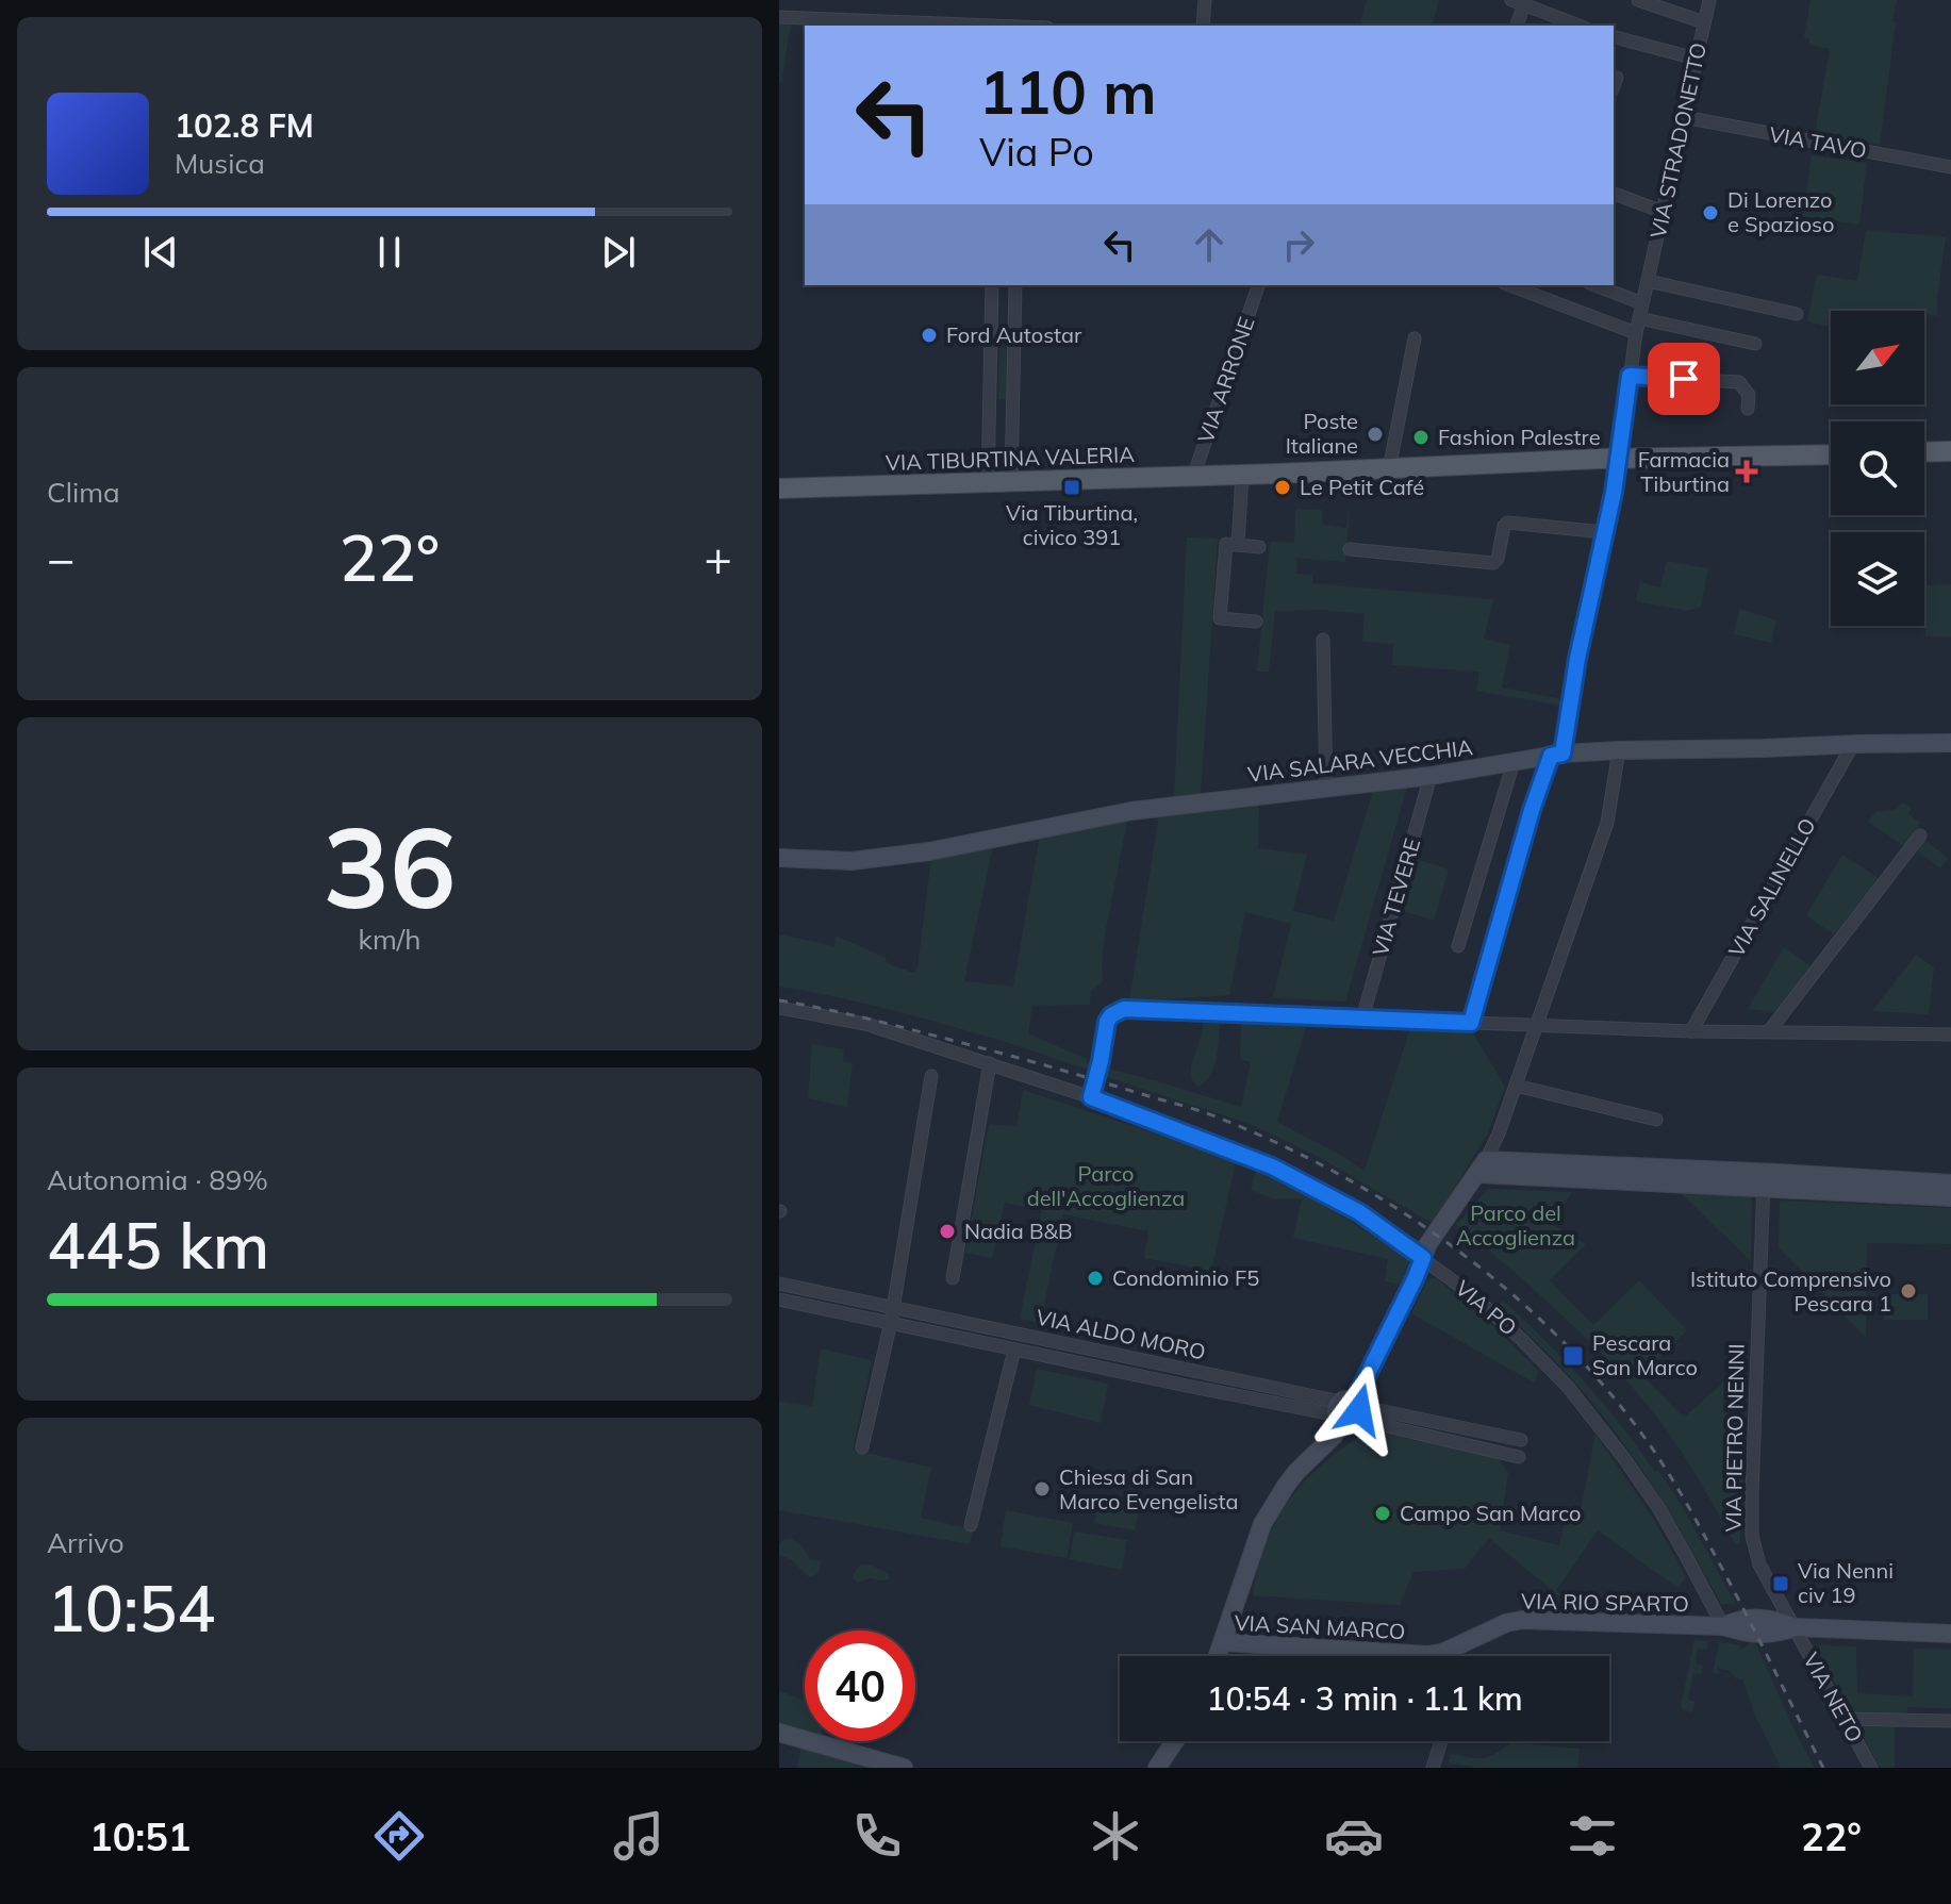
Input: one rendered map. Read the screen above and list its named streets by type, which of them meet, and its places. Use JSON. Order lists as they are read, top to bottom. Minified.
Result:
{"streets":{"main road":["VIA TIBURTINA VALERIA"],"street":["VIA STRADONETTO","VIA TAVO","VIA ARRONE","VIA SALARA VECCHIA","VIA SALINELLO","VIA TEVERE","VIA PO","VIA ALDO MORO","VIA PIETRO NENNI","VIA RIO SPARTO","VIA SAN MARCO","VIA NETO"]},"crossings":[["VIA STRADONETTO","VIA TAVO"],["VIA STRADONETTO","VIA TIBURTINA VALERIA"],["VIA STRADONETTO","VIA SALARA VECCHIA"],["VIA ARRONE","VIA TIBURTINA VALERIA"],["VIA SALARA VECCHIA","VIA SALINELLO"],["VIA SALARA VECCHIA","VIA TEVERE"],["VIA PO","VIA RIO SPARTO"],["VIA PIETRO NENNI","VIA RIO SPARTO"],["VIA PIETRO NENNI","VIA NETO"],["VIA RIO SPARTO","VIA NETO"]],"parks":["Parco dell'Accoglienza","Parco del Accoglienza"],"places":{"other":["Di Lorenzo e Spazioso","Ford Autostar","Poste Italiane","Fashion Palestre","Le Petit Café","Nadia B&B","Condominio F5","Istituto Comprensivo Pescara 1","Chiesa di San Marco Evengelista","Campo San Marco"],"health":["Farmacia Tiburtina"],"transit":["Via Tiburtina, civico 391","Pescara San Marco","Via Nenni civ 19"]},"north":"top right","page":{"turn":["110 m","Via Po"],"song":["102.8 FM","Musica"],"tile":["Clima",["36","km/h"],["Autonomia · 89%","445 km"],["Arrivo","10:54"]],"heat":["−","22°","+"],"limit":"40","trip":"10:54 · 3 min · 1.1 km","tabs":["10:51","22°"]}}
